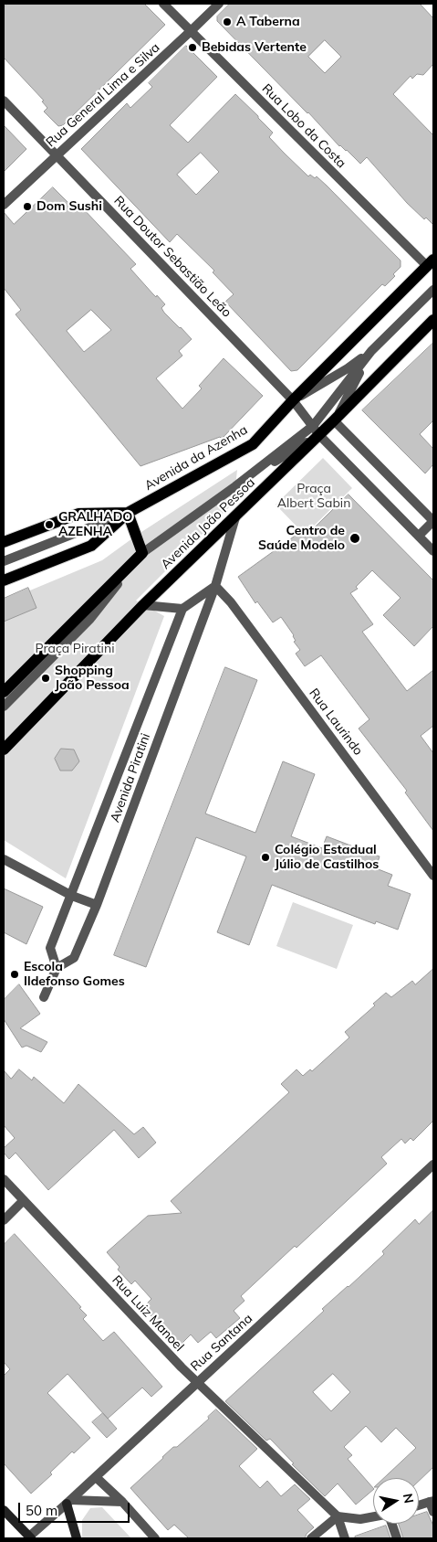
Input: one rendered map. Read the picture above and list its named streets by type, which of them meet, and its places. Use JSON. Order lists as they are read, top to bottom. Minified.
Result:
{"streets":{"main road":["Avenida da Azenha","Avenida João Pessoa"],"street":["Rua General Lima e Silva","Rua Lobo da Costa","Rua Doutor Sebastião Leão","Rua Laurindo","Avenida Piratini","Rua Luiz Manoel","Rua Santana"]},"crossings":[["Rua General Lima e Silva","Rua Lobo da Costa"],["Rua General Lima e Silva","Rua Doutor Sebastião Leão"],["Rua Doutor Sebastião Leão","Avenida da Azenha"],["Rua Doutor Sebastião Leão","Avenida João Pessoa"],["Avenida da Azenha","Avenida João Pessoa"],["Avenida João Pessoa","Avenida Piratini"],["Rua Laurindo","Avenida Piratini"],["Rua Luiz Manoel","Rua Santana"]],"parks":["Praça Albert Sabin","Praça Piratini"],"places":["A Taberna","Bebidas Vertente","Dom Sushi","GRALHADO AZENHA","Centro de Saúde Modelo","Shopping João Pessoa","Colégio Estadual Júlio de Castilhos","Escola Ildefonso Gomes"],"scale_bar":"50 m","north":"right"}
